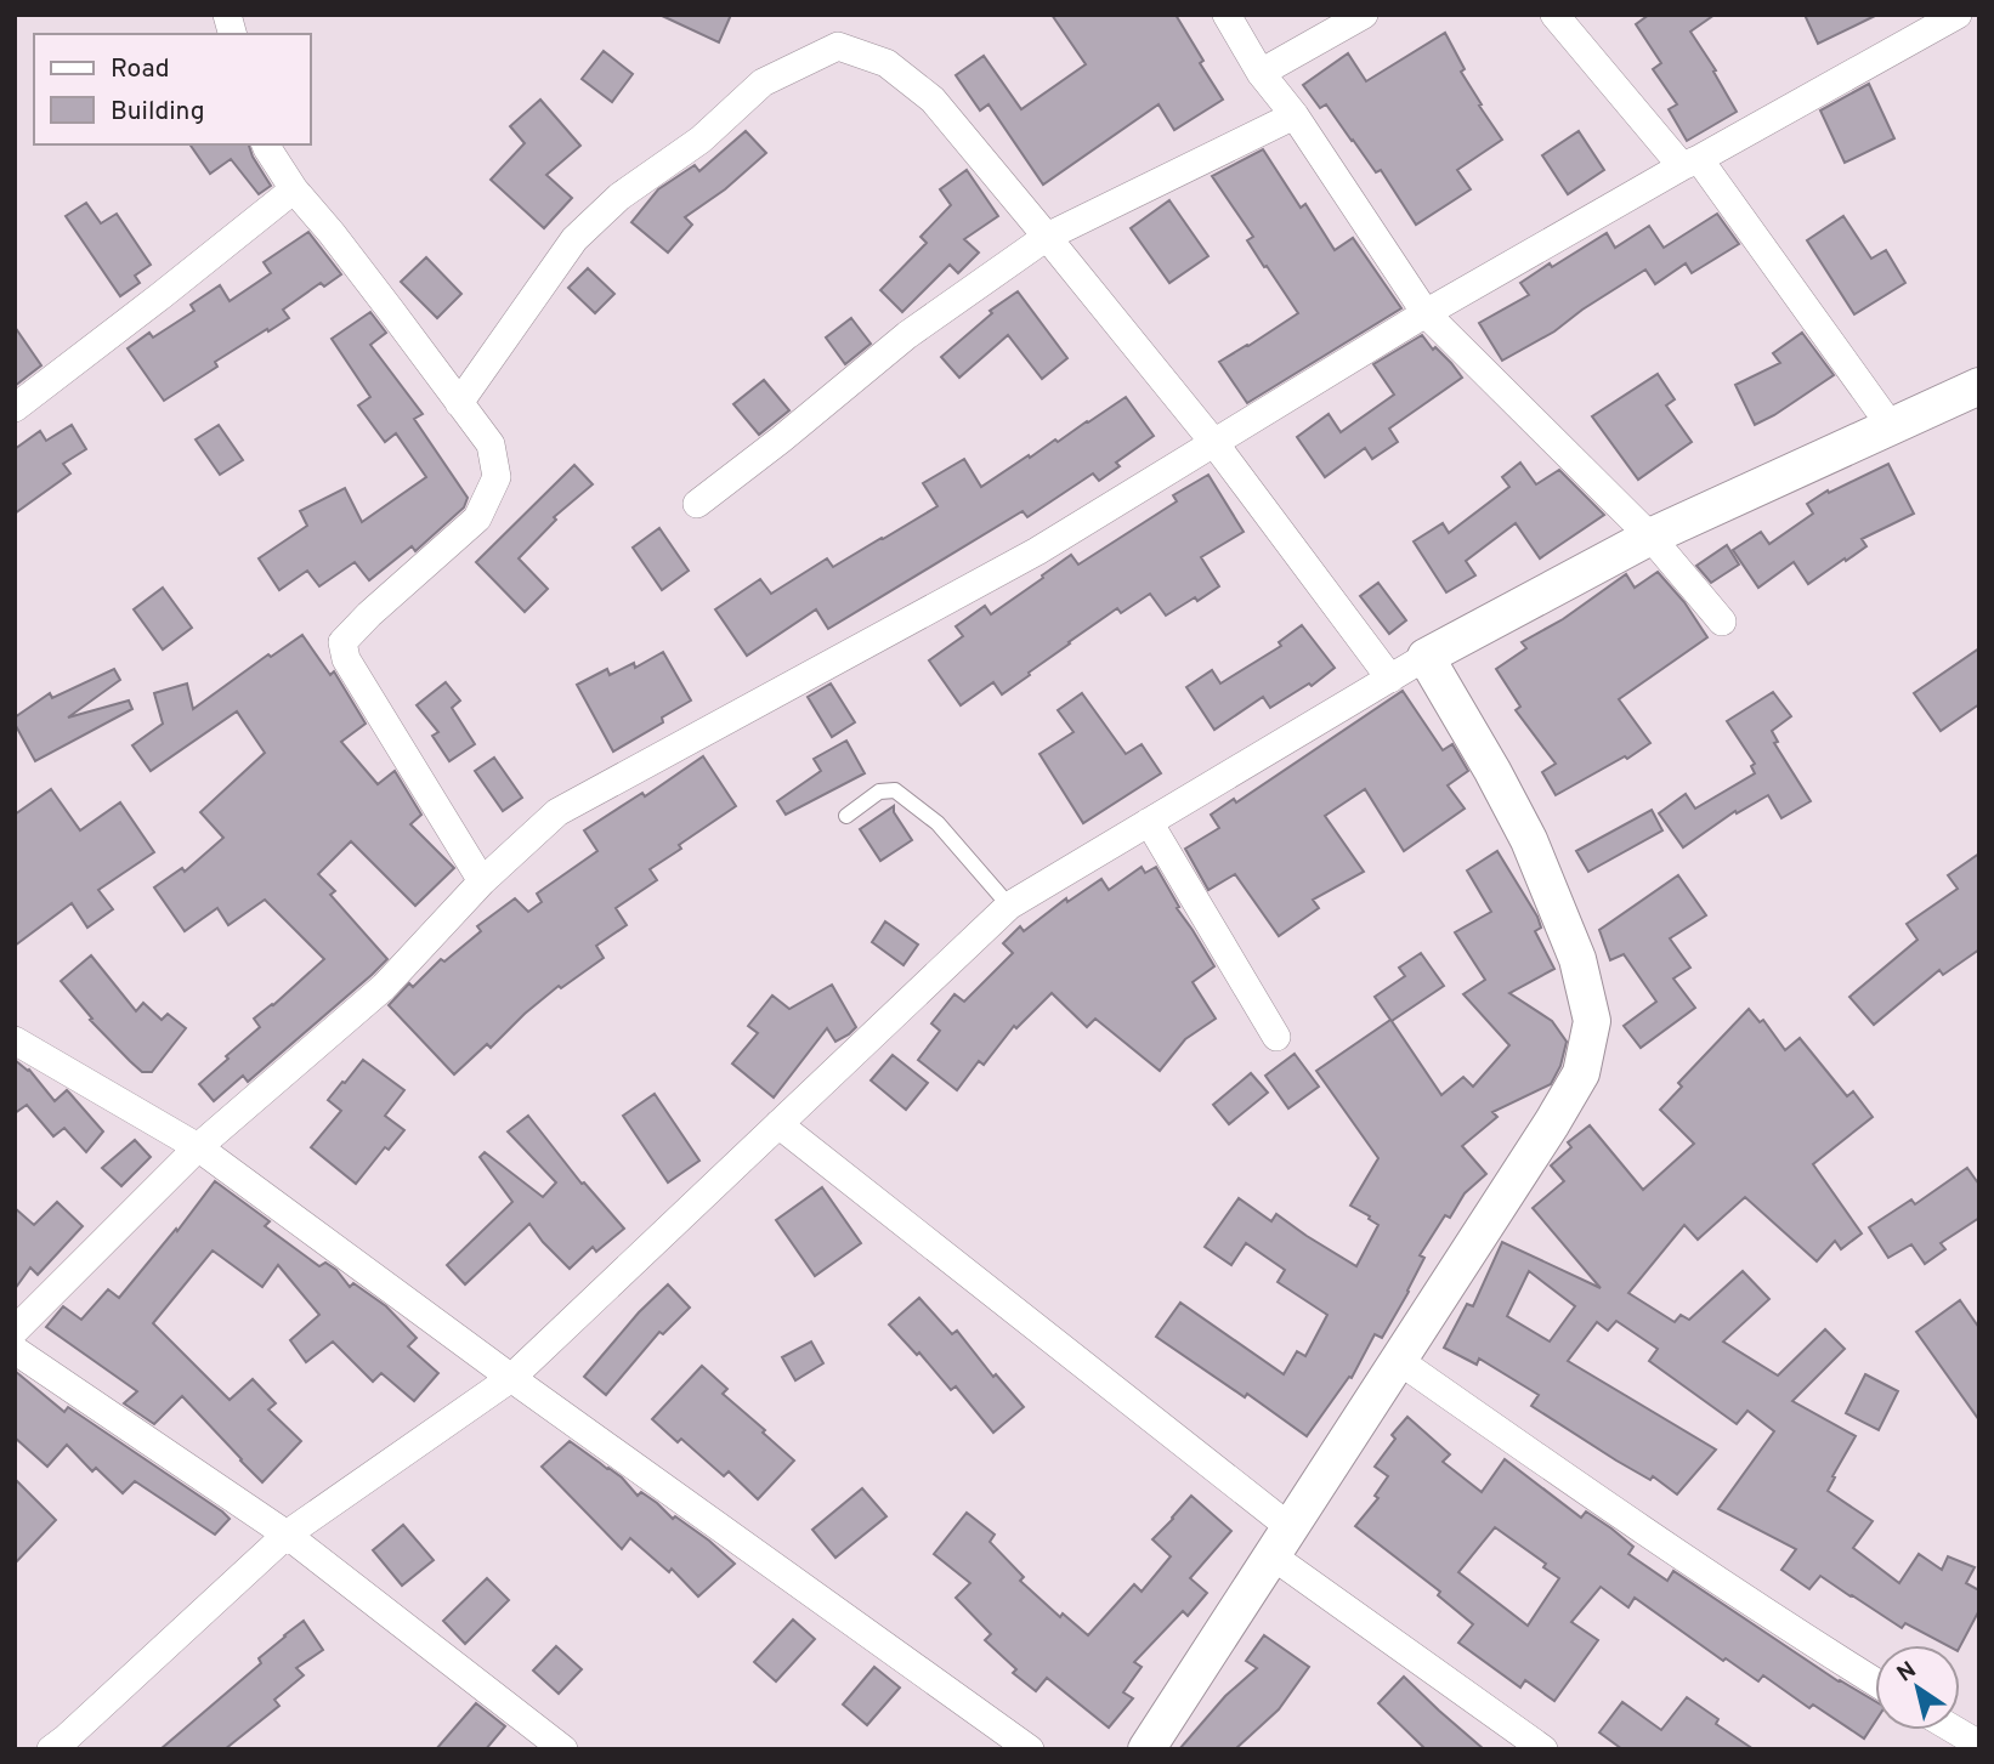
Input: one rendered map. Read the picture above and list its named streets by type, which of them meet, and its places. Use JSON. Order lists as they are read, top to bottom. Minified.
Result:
{"legend":["Road","Building"],"north":"top left"}
